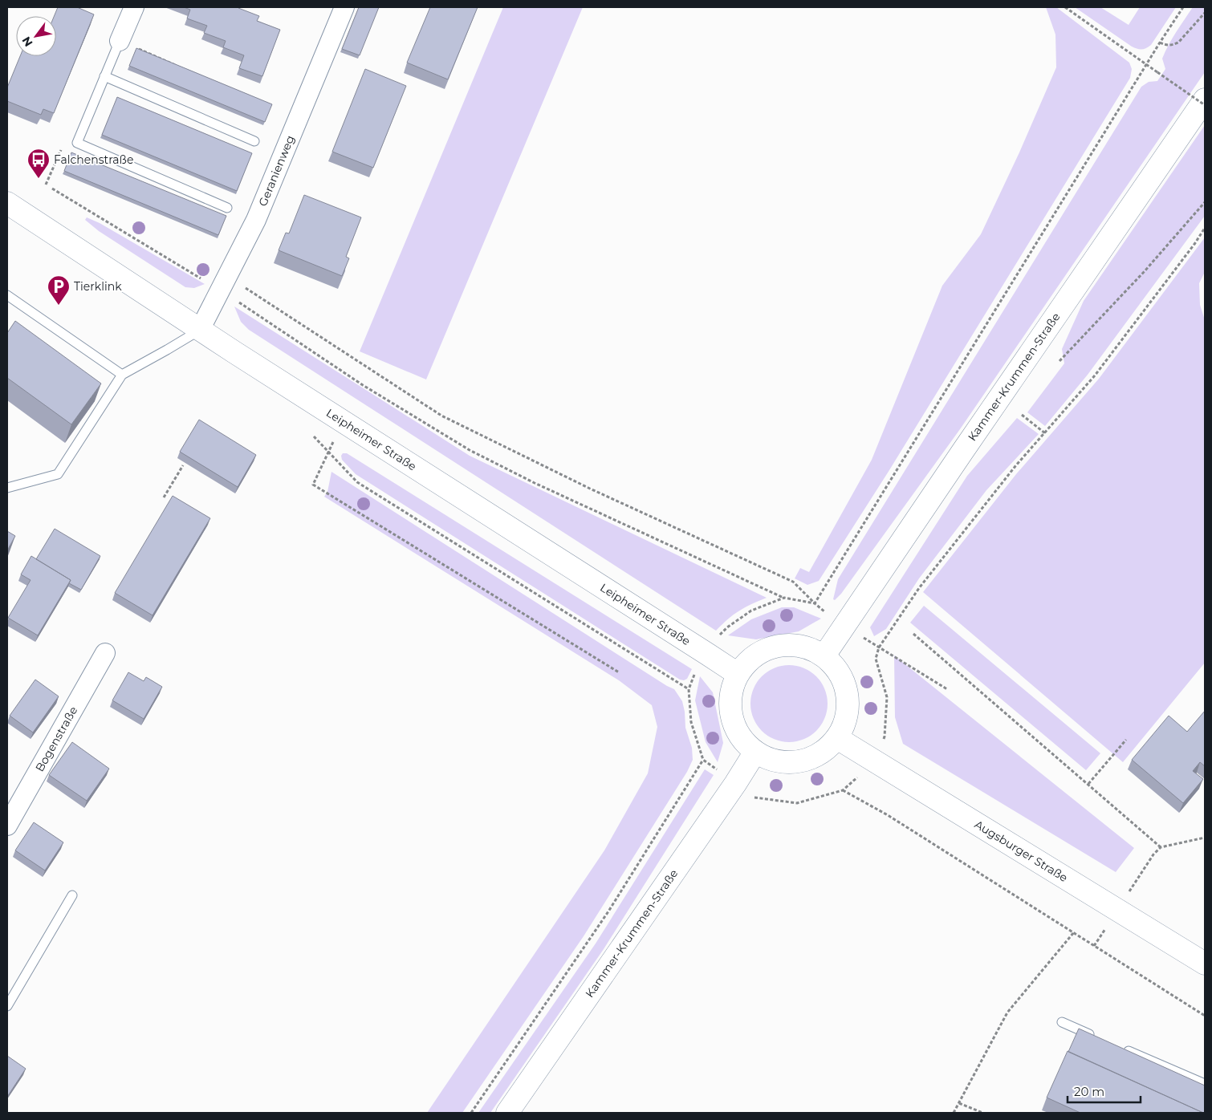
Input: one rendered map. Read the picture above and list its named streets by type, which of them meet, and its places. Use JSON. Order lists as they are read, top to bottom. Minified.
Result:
{"streets":{"main road":["Kammer-Krummen-Straße","Leipheimer Straße","Augsburger Straße"],"street":["Geranienweg","Bogenstraße"]},"crossings":[["Geranienweg","Leipheimer Straße"],["Kammer-Krummen-Straße","Leipheimer Straße"],["Kammer-Krummen-Straße","Augsburger Straße"],["Leipheimer Straße","Augsburger Straße"]],"places":{"bus stop":["Falchenstraße"],"parking":["Tierklink"]},"scale_bar":"20 m","north":"bottom left"}
